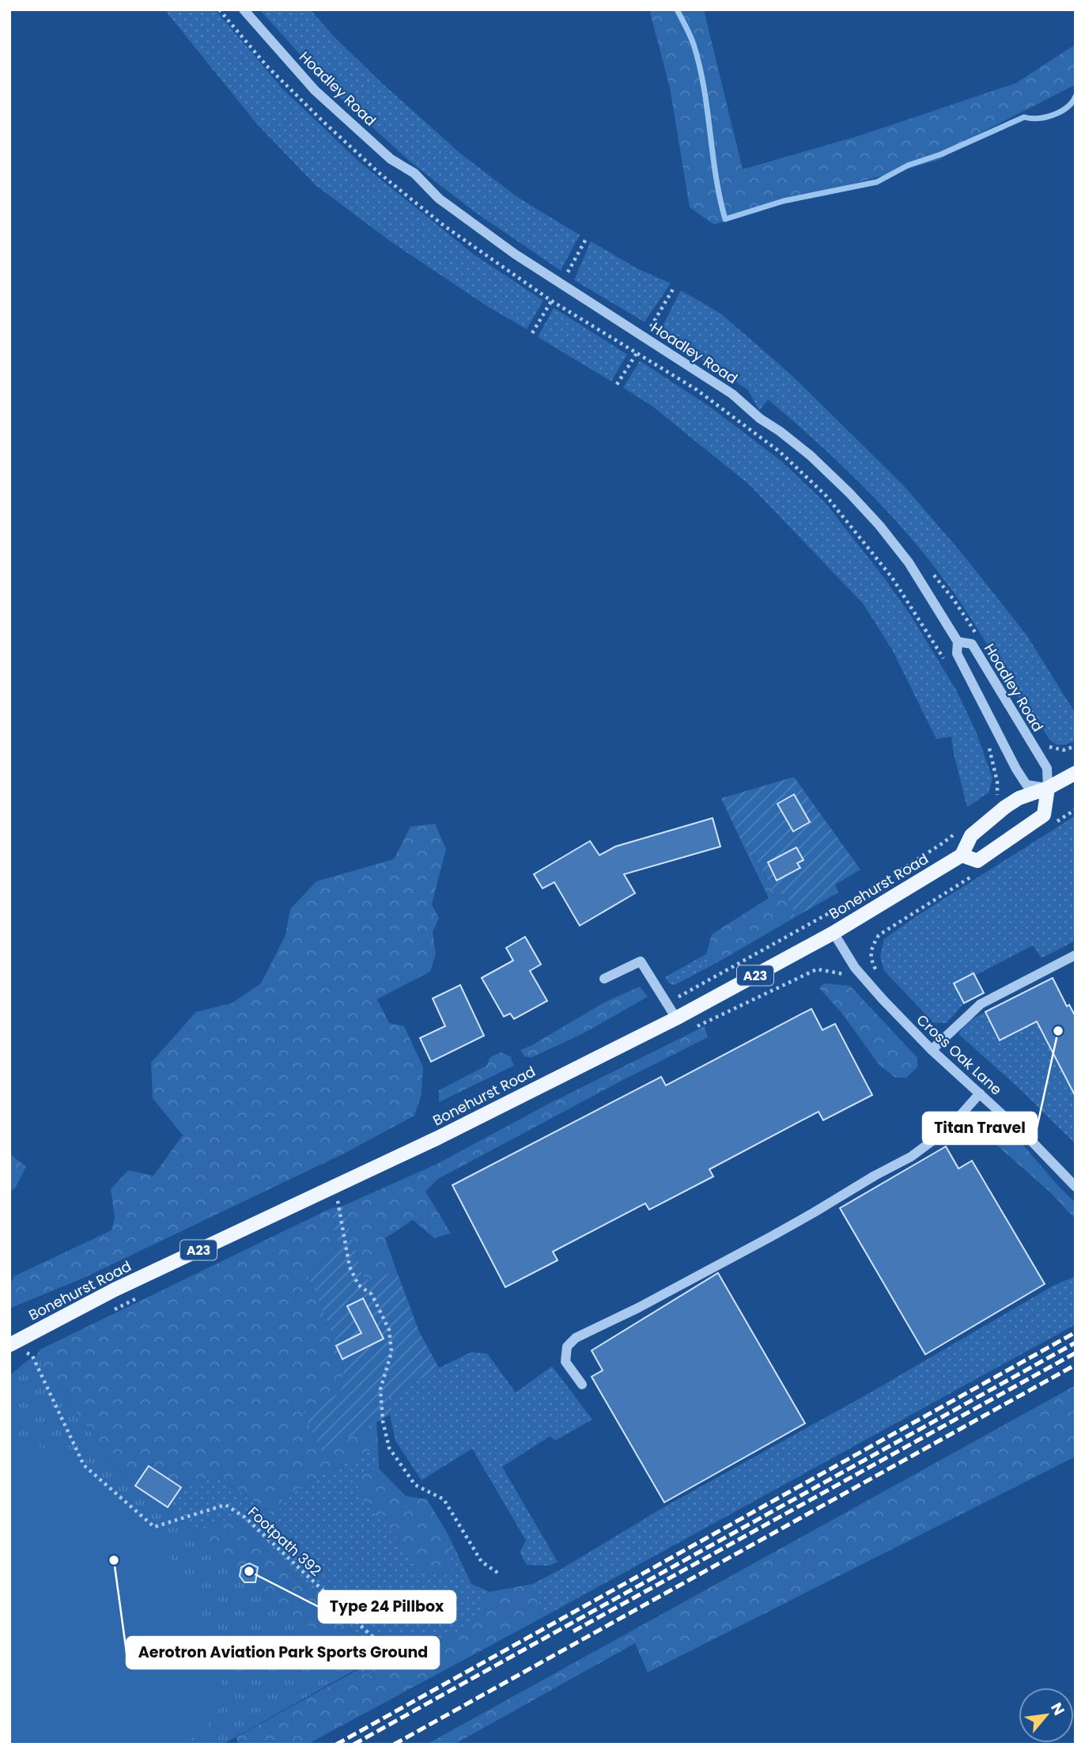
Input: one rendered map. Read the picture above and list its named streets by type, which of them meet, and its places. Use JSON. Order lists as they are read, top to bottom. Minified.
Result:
{"streets":{"main road":["Bonehurst Road","A23"],"street":["Hoadley Road","Cross Oak Lane"],"path":["Footpath 392"]},"crossings":[["Hoadley Road","Bonehurst Road"],["Bonehurst Road","Cross Oak Lane"]],"places":["Titan Travel","Aerotron Aviation Park Sports Ground","Type 24 Pillbox"],"north":"top right"}
